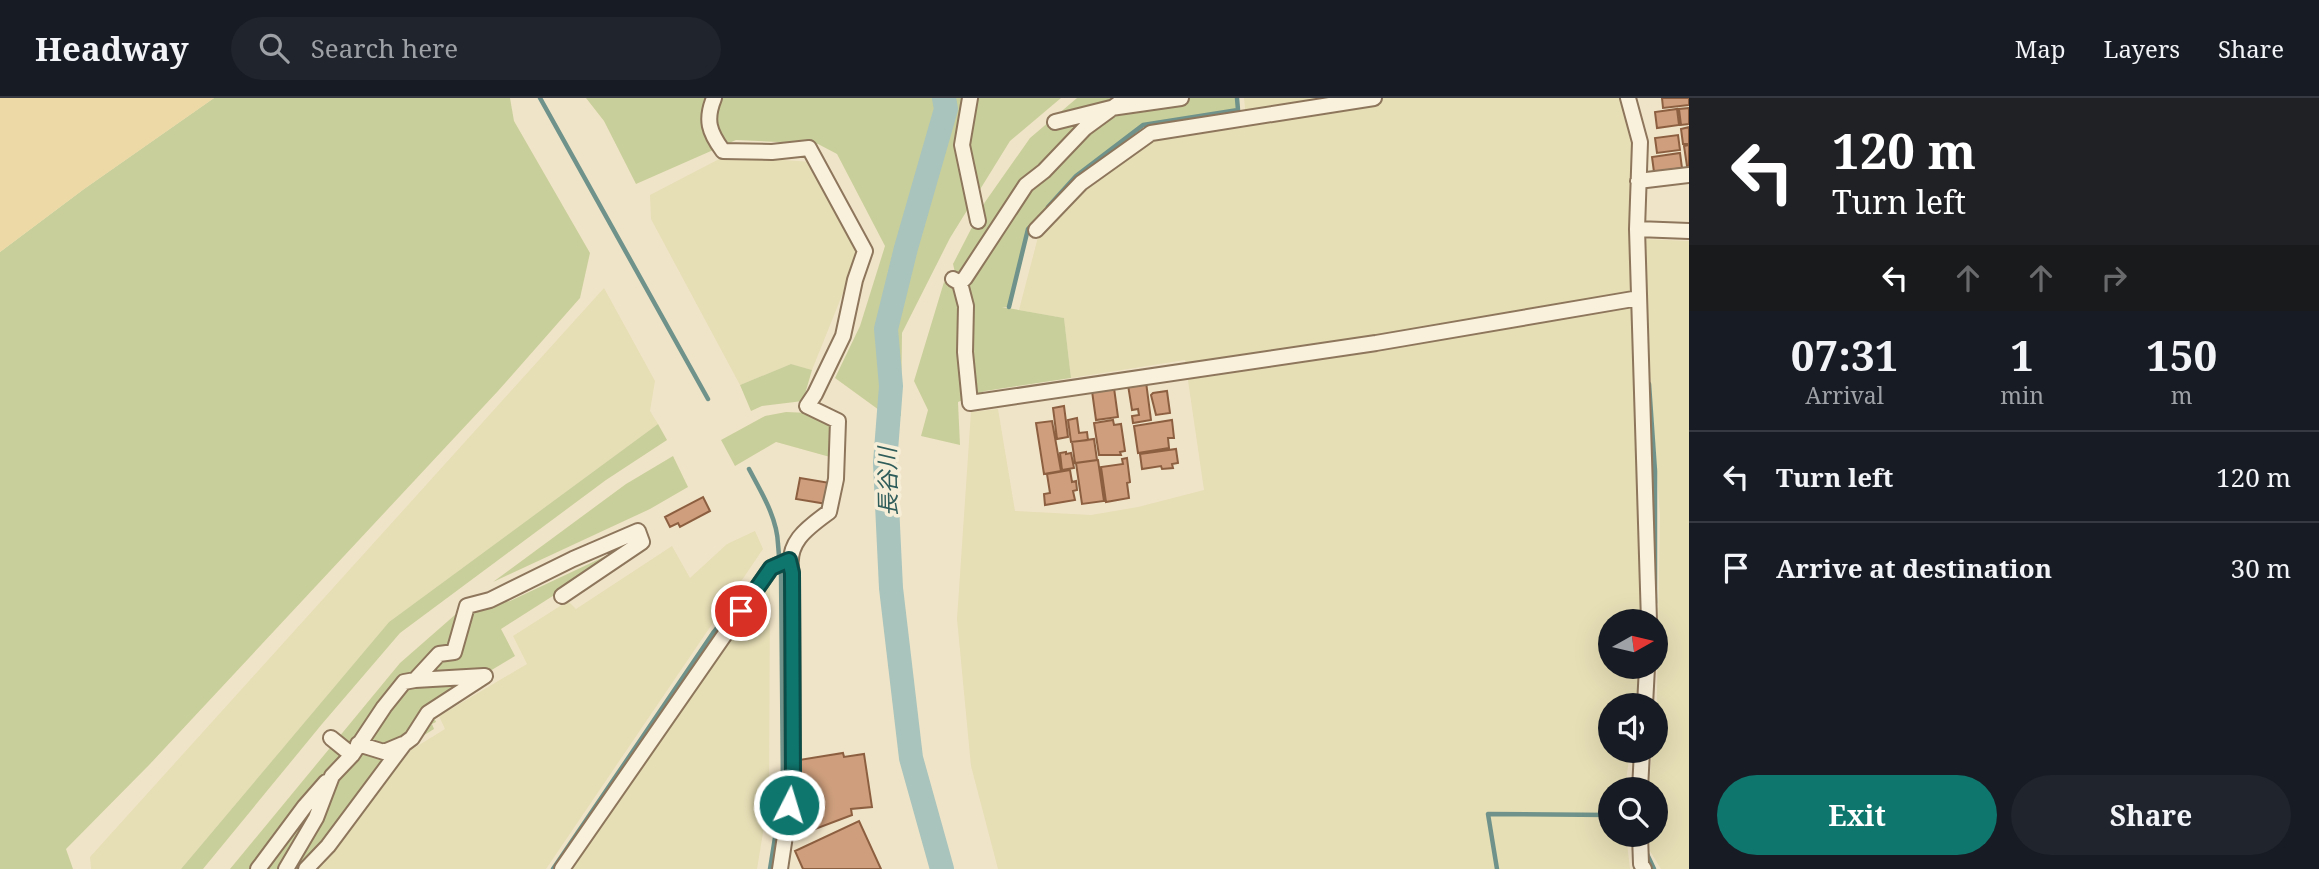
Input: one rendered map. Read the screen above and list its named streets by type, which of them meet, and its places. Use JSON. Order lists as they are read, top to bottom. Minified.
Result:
{"water":["長谷川"],"north":"right","page":{"header":"Headway","search":"Search here","nav":["Map","Layers","Share"],"turn":["120 m","Turn left"],"eta":["07:31","Arrival","1","min","150","m"],"list":[{"name":"Turn left","value":"120 m"},{"name":"Arrive at destination","value":"30 m"}],"buttons":["Exit","Share"]}}
